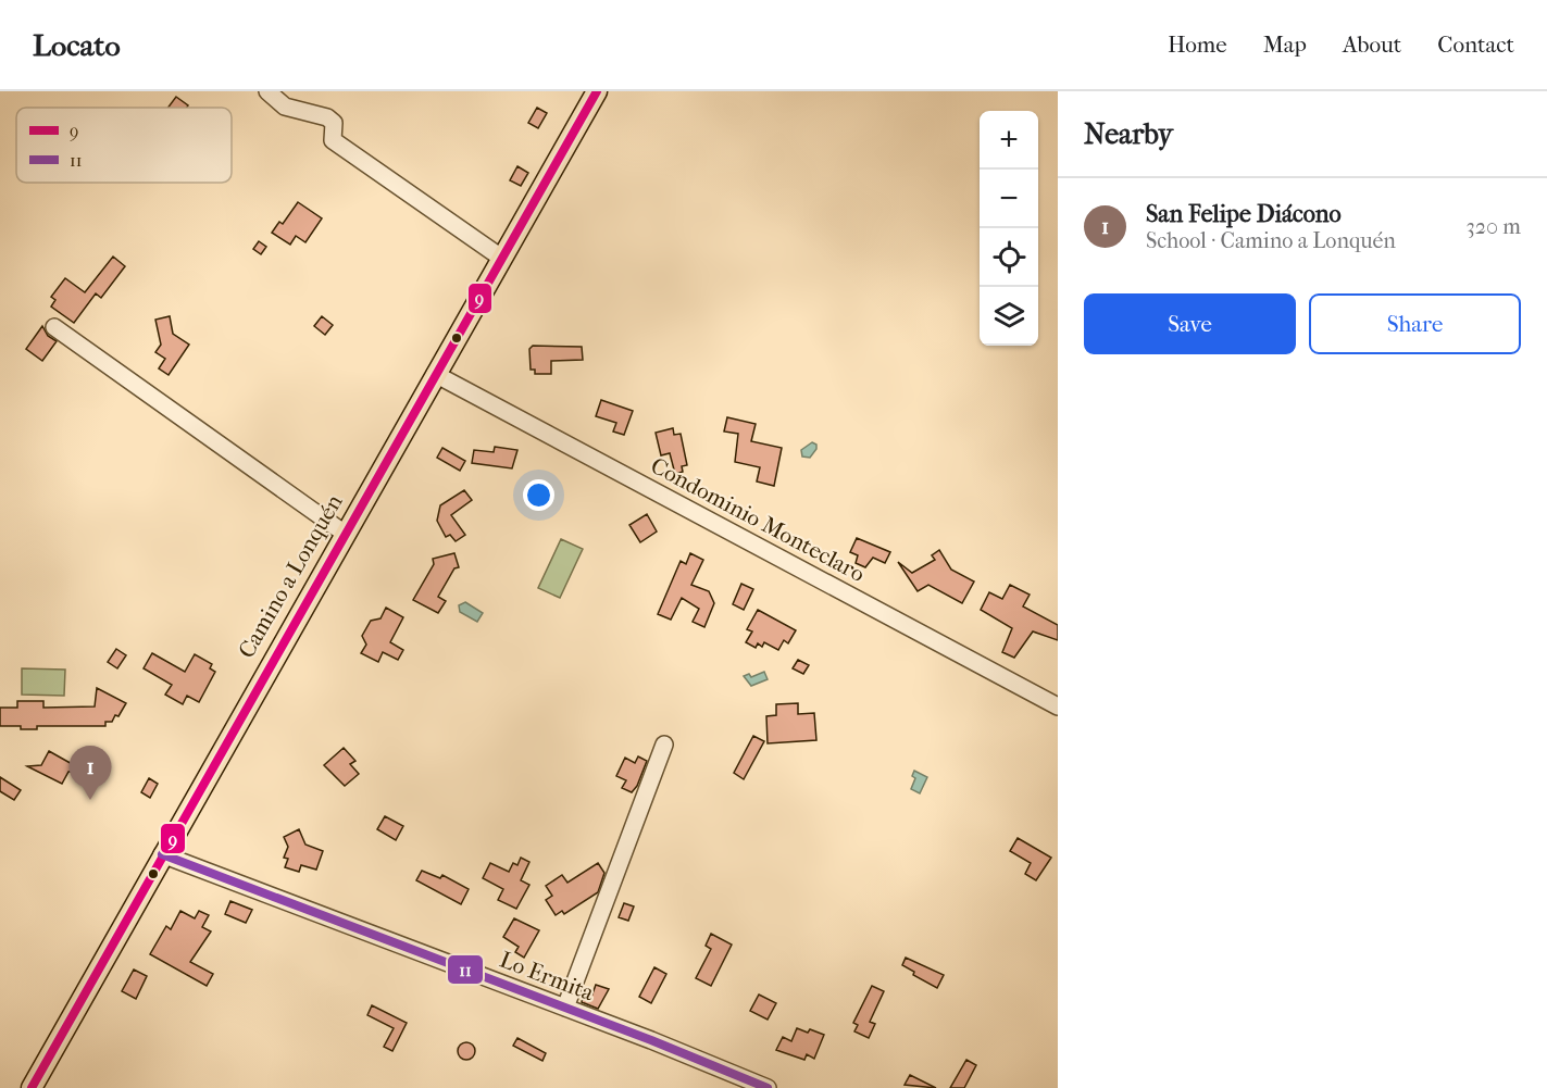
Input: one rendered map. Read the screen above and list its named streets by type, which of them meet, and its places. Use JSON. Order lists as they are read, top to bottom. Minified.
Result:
{"streets":{"main road":["Camino a Lonquén"],"street":["Condominio Monteclaro","Lo Ermita"]},"crossings":[["Condominio Monteclaro","Camino a Lonquén"],["Camino a Lonquén","Lo Ermita"]],"lines":["transit line 9","transit line 11"],"legend":["9","11"],"page":{"header":"Locato","nav":["Home","Map","About","Contact"],"heading":"Nearby","map_buttons":["+","−"],"list":[{"mark":"1","name":"San Felipe Diácono","note":"School · Camino a Lonquén","value":"320 m"}],"buttons":["Save","Share"],"pins":"1"}}
